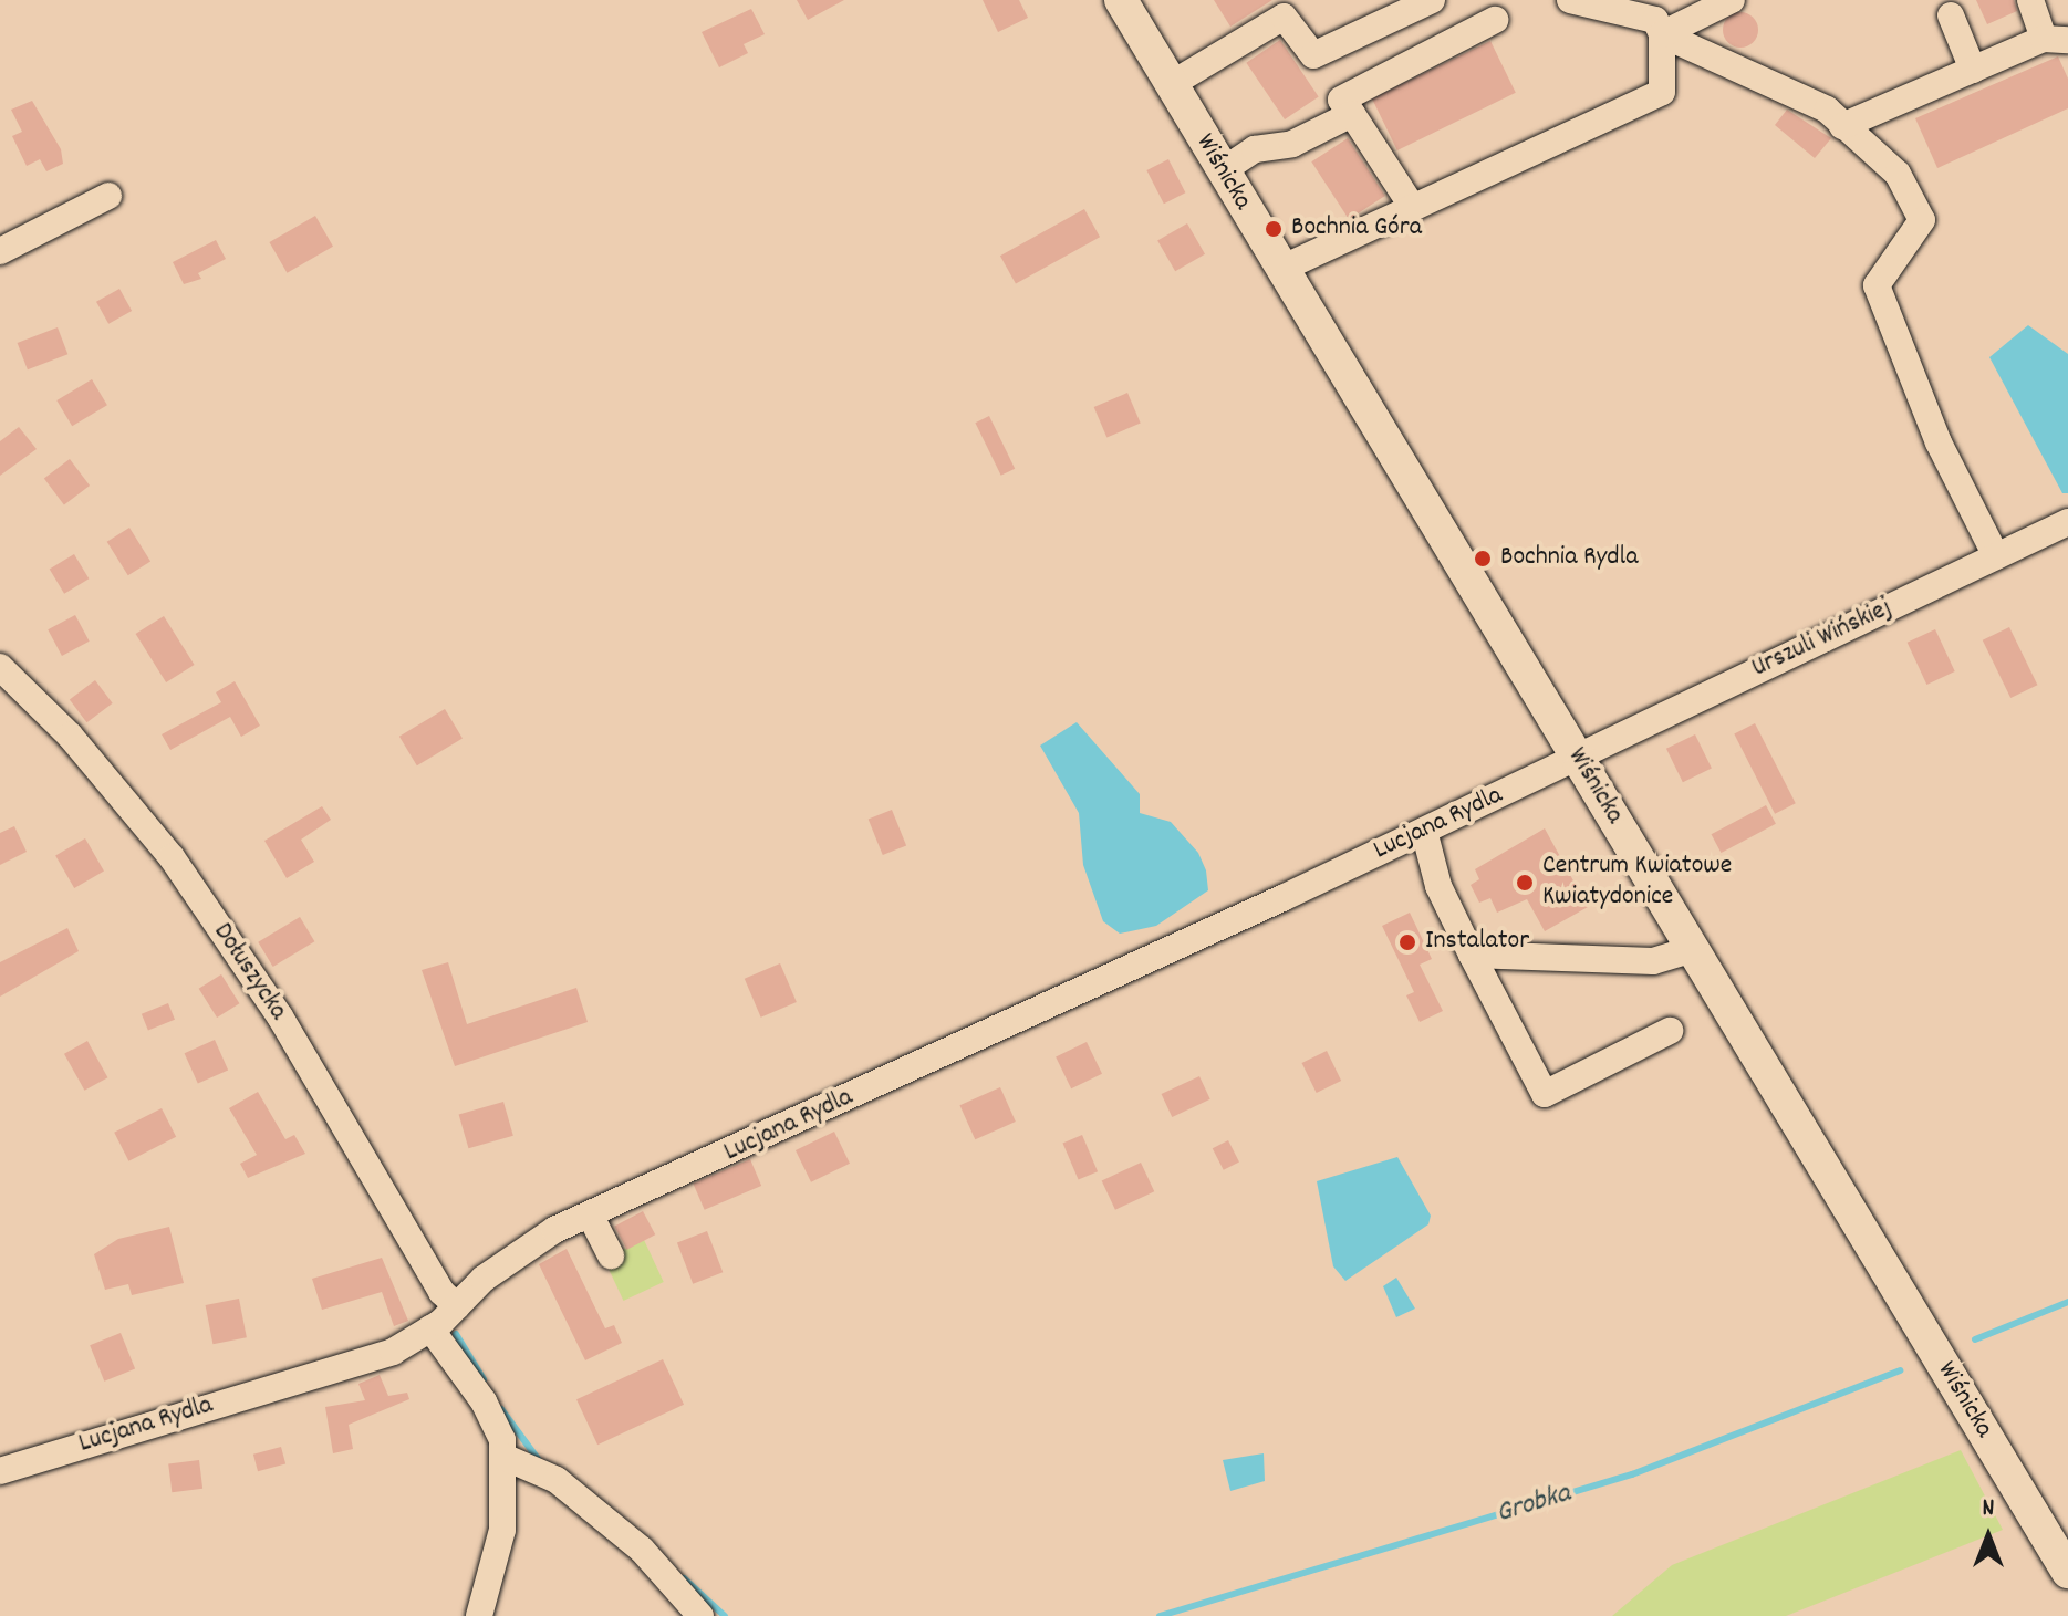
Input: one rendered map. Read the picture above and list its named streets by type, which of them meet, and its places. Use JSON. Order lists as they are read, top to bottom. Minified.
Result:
{"streets":{"main road":["Wiśnicka"],"street":["Urszuli Wińskiej","Lucjana Rydla","Dołuszycka"]},"crossings":[["Wiśnicka","Urszuli Wińskiej"],["Wiśnicka","Lucjana Rydla"],["Urszuli Wińskiej","Lucjana Rydla"],["Lucjana Rydla","Dołuszycka"]],"water":["Grobka"],"places":["Bochnia Góra","Bochnia Rydla","Centrum Kwiatowe Kwiatydonice","Instalator"],"north":"top"}
